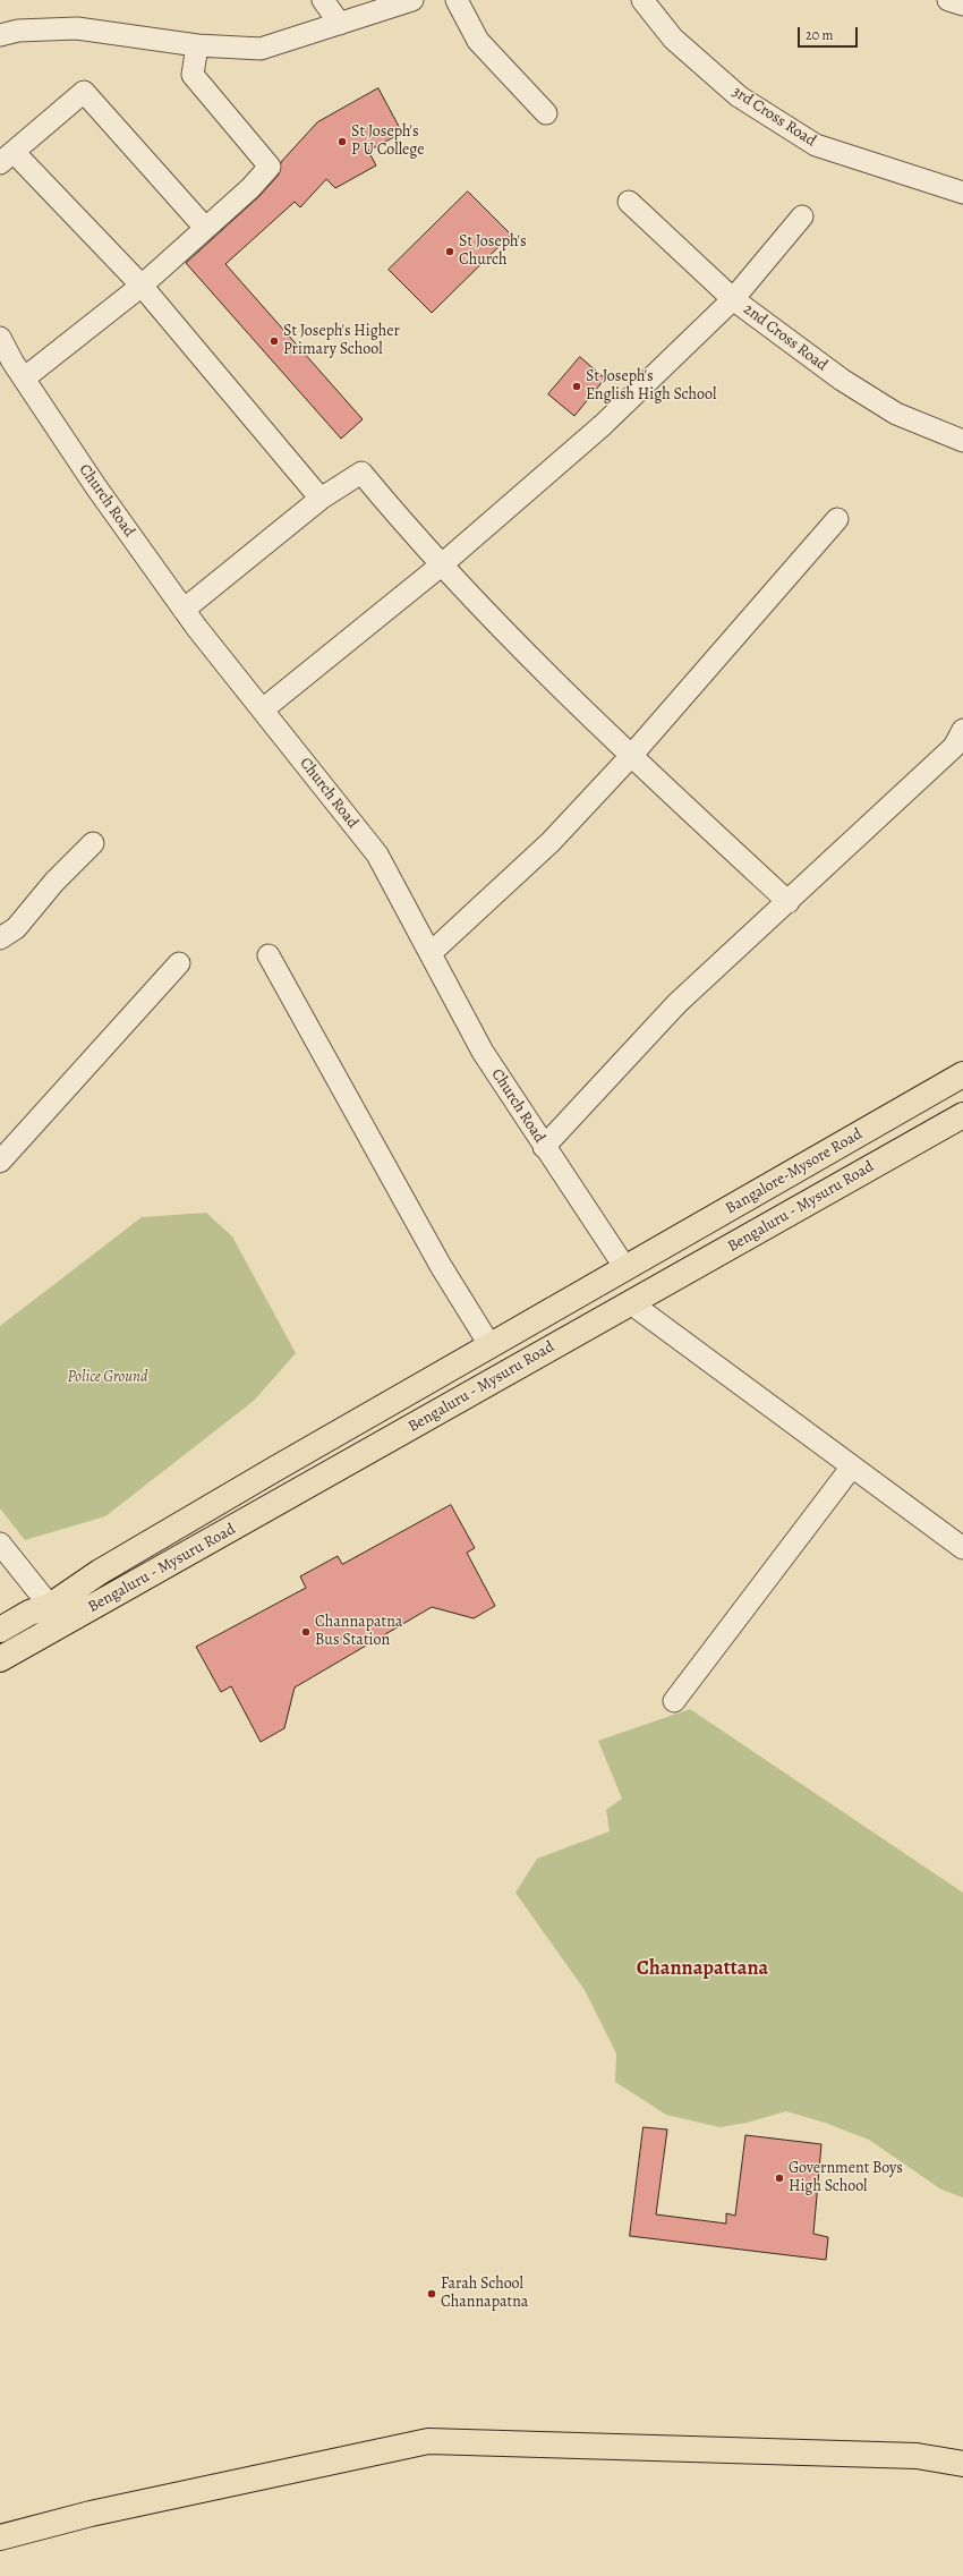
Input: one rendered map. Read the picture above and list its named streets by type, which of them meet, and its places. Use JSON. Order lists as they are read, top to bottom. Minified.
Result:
{"streets":{"main road":["Bangalore-Mysore Road","Bengaluru - Mysuru Road"],"street":["3rd Cross Road","2nd Cross Road","Church Road"]},"crossings":[["Church Road","Bangalore-Mysore Road"],["Church Road","Bengaluru - Mysuru Road"],["Bangalore-Mysore Road","Bengaluru - Mysuru Road"]],"districts":["Channapattana"],"parks":["Police Ground"],"places":["St Joseph's P U College","St Joseph's Church","St Joseph's Higher Primary School","St Joseph's English High School","Channapatna Bus Station","Government Boys High School","Farah School Channapatna"],"scale_bar":"20 m"}
